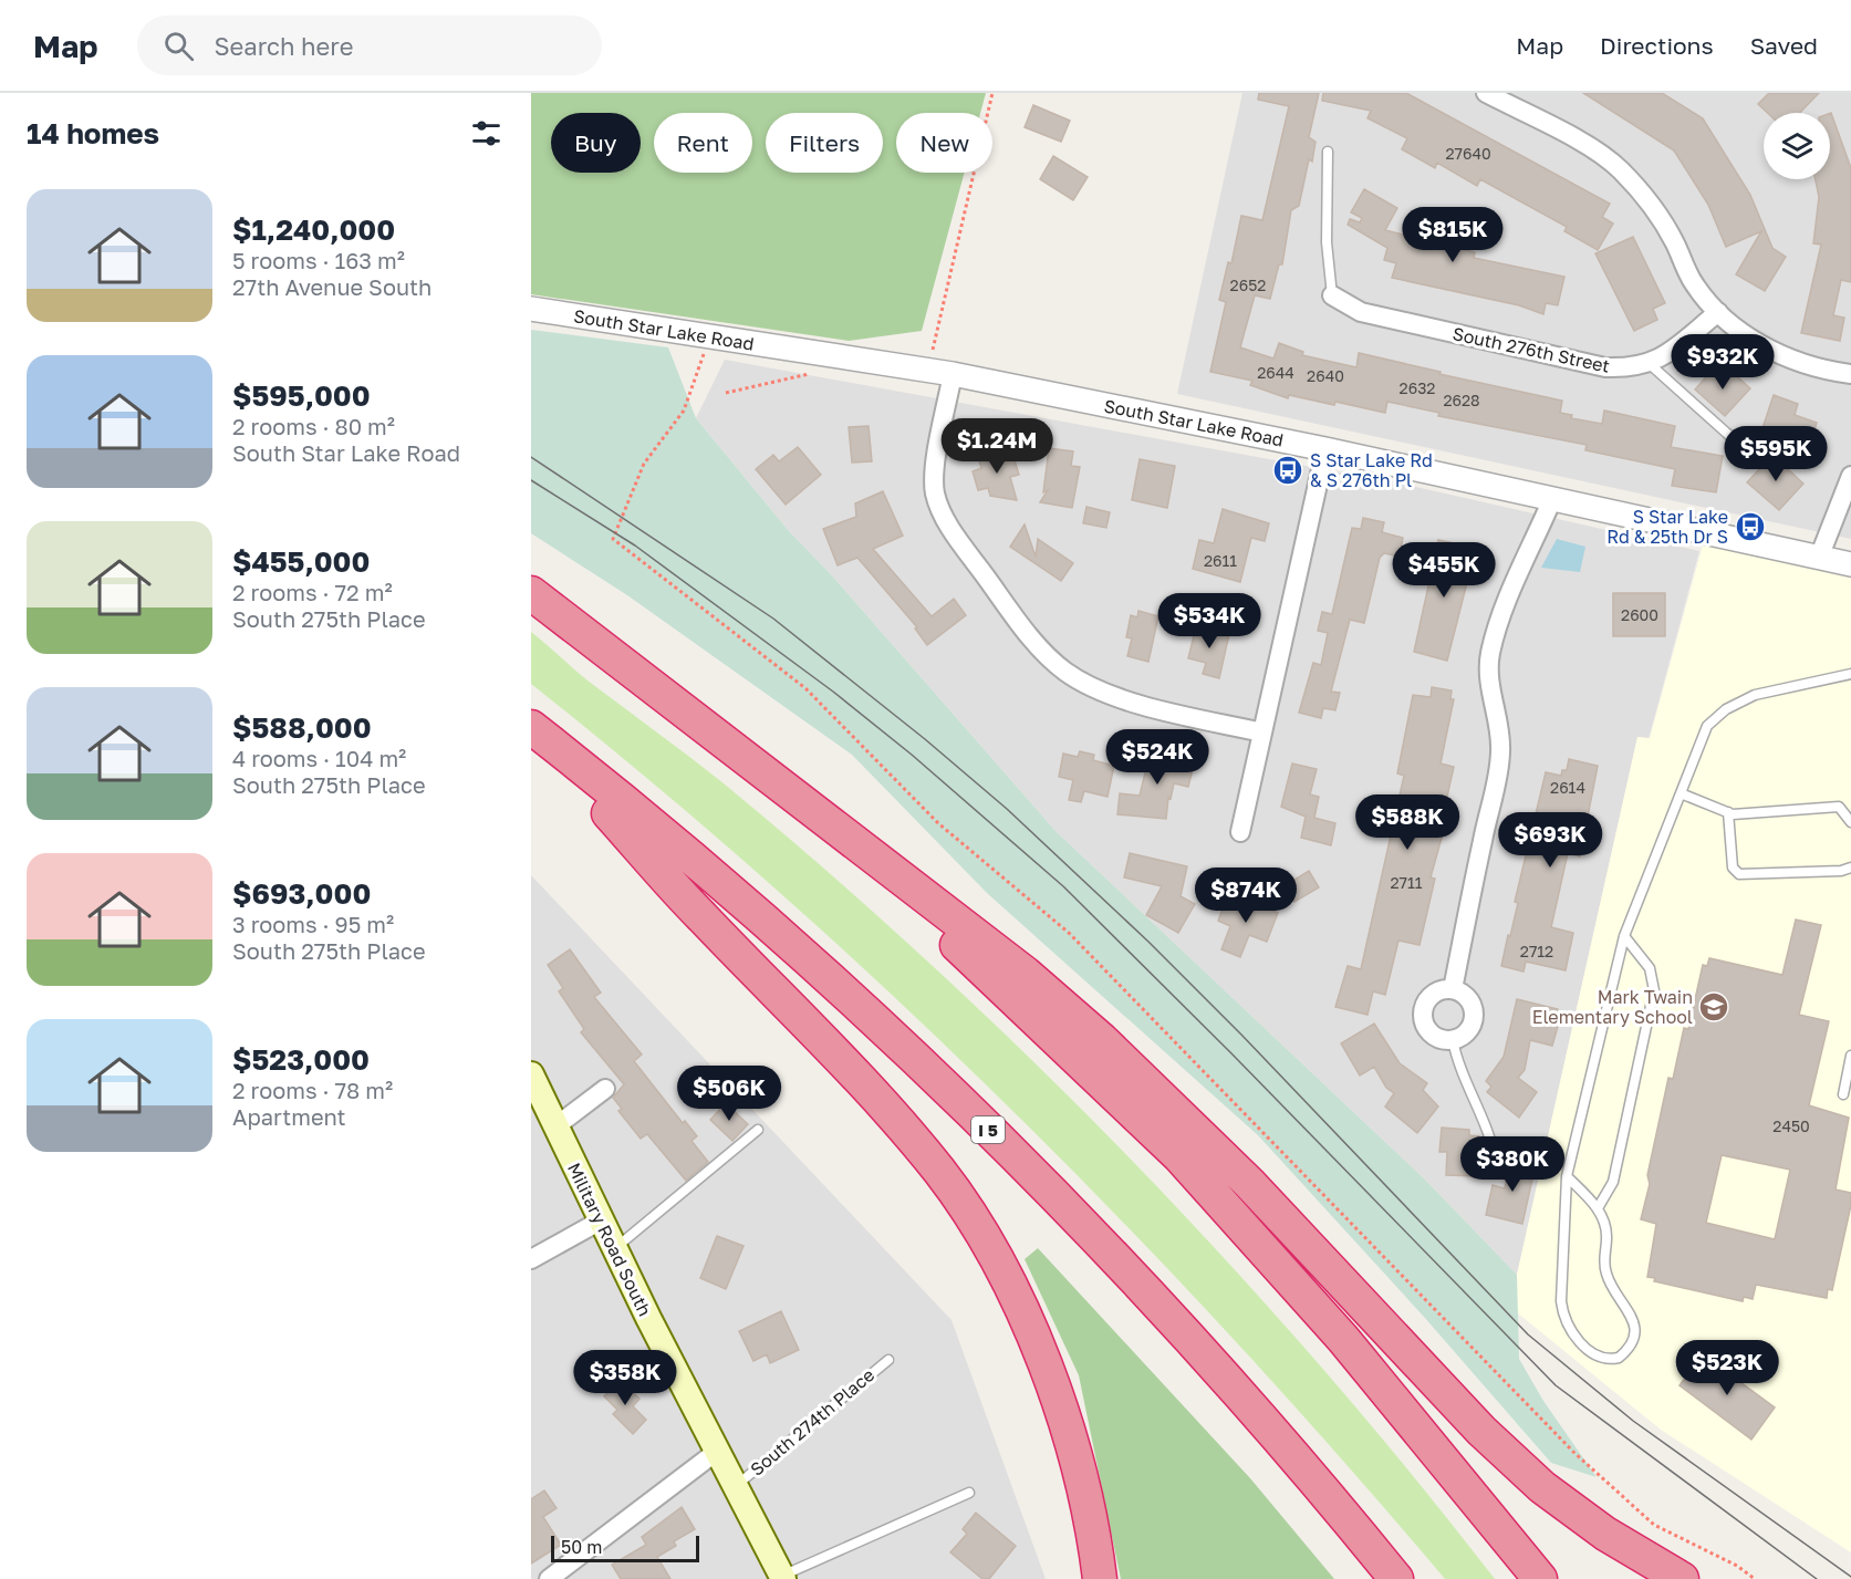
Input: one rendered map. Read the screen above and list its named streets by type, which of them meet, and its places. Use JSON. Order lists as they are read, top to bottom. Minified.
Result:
{"streets":{"highway":["I 5"],"main road":["Military Road South"],"street":["South Star Lake Road","South 276th Street"],"lane":["South 274th Place"]},"crossings":[["Military Road South","South 274th Place"]],"places":{"bus stop":["S Star Lake Rd & S 276th Pl","S Star Lake Rd & 25th Dr S"],"school or university":["Mark Twain Elementary School"]},"house_numbers":["27640","2652","2644","2640","2632","2628","2611","2600","2614","2711","2712","2450"],"scale_bar":"50 m","page":{"header":"Map","search":"Search here","nav":["Map","Directions","Saved"],"heading":"14 homes","chip":["Buy","Rent","Filters","New"],"list":[{"name":"$1,240,000","note":"5 rooms · 163 m² · 27th Avenue South"},{"name":"$595,000","note":"2 rooms · 80 m² · South Star Lake Road"},{"name":"$455,000","note":"2 rooms · 72 m² · South 275th Place"},{"name":"$588,000","note":"4 rooms · 104 m² · South 275th Place"},{"name":"$693,000","note":"3 rooms · 95 m² · South 275th Place"},{"name":"$523,000","note":"2 rooms · 78 m² · Apartment"}],"price":["$815K","$932K","$1.24M","$595K","$455K","$534K","$524K","$588K","$693K","$874K","$506K","$380K","$523K","$358K"],"scale":"50 m"}}
